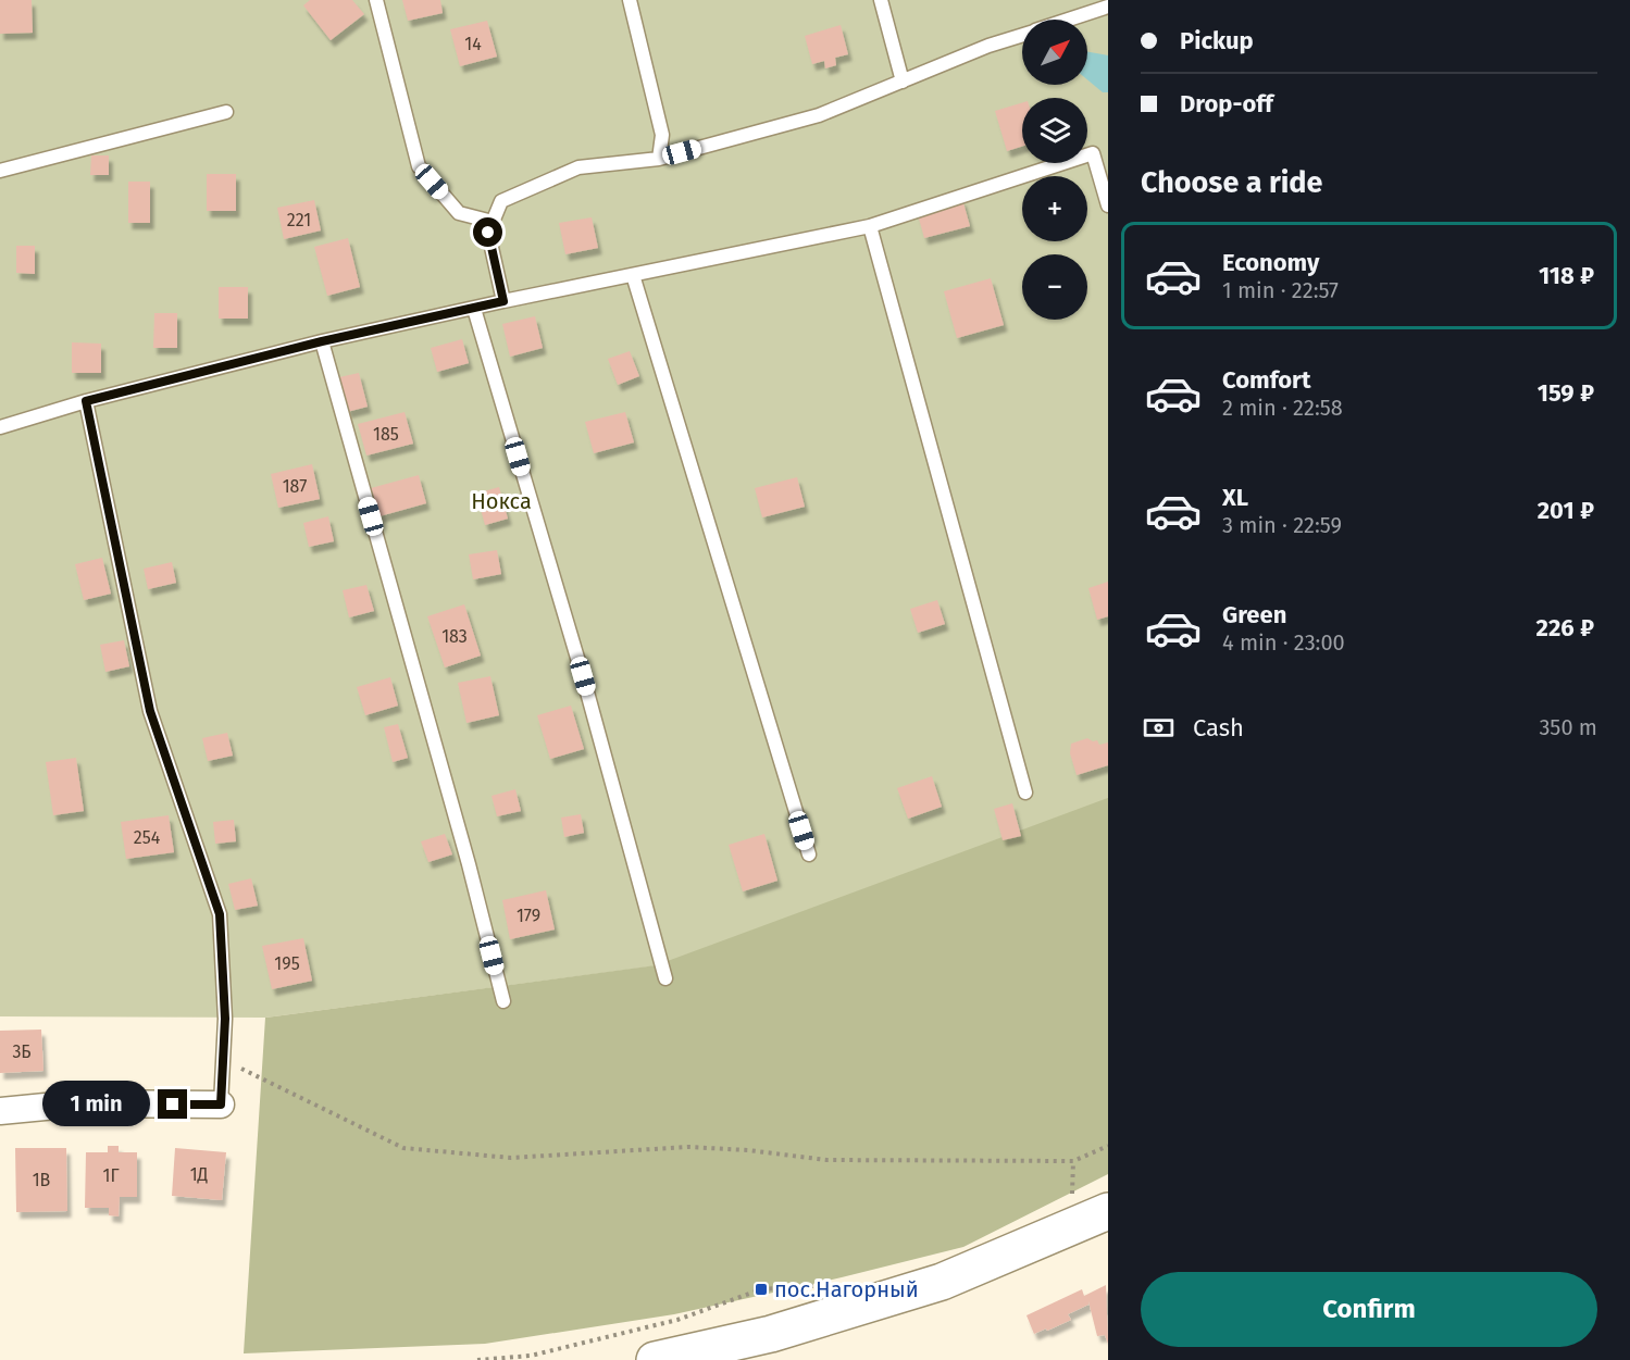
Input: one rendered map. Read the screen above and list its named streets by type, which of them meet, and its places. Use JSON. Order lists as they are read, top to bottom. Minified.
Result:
{"parks":["Нокса"],"places":{"transit":["пос.Нагорный"]},"house_numbers":["14","221","185","187","183","254","179","195","3Б","1Д","1Г","1В"],"north":"top right","page":{"banner":["Pickup","Drop-off"],"map_buttons":["+","−"],"heading":"Choose a ride","list":[{"name":"Economy","note":"1 min · 22:57","value":"118 ₽"},{"name":"Comfort","note":"2 min · 22:58","value":"159 ₽"},{"name":"XL","note":"3 min · 22:59","value":"201 ₽"},{"name":"Green","note":"4 min · 23:00","value":"226 ₽"}],"pay":["Cash","350 m"],"bubble":"1 min","buttons":"Confirm"}}
